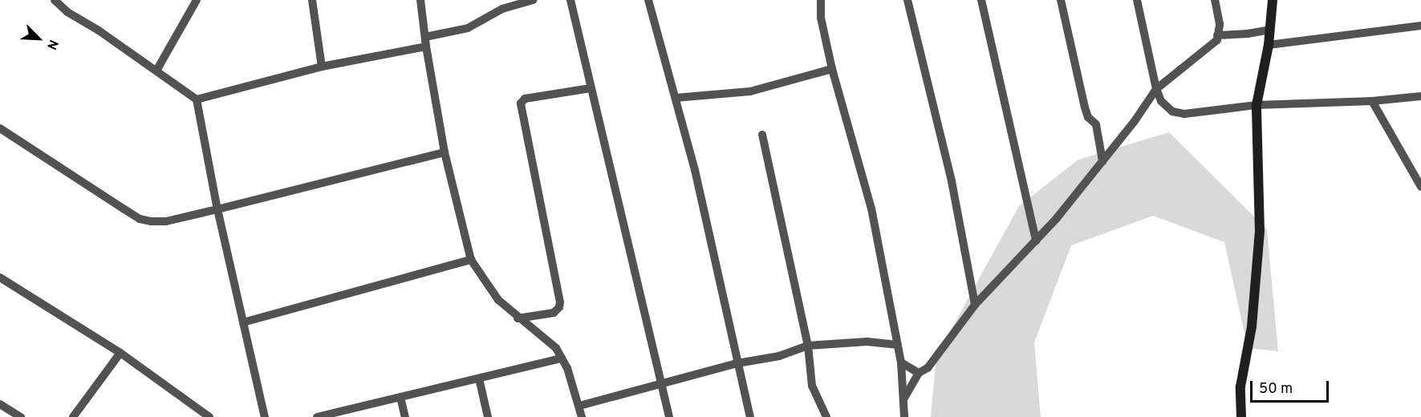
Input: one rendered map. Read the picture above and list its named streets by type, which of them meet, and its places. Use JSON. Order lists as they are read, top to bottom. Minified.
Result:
{"scale_bar":"50 m","north":"bottom right"}
